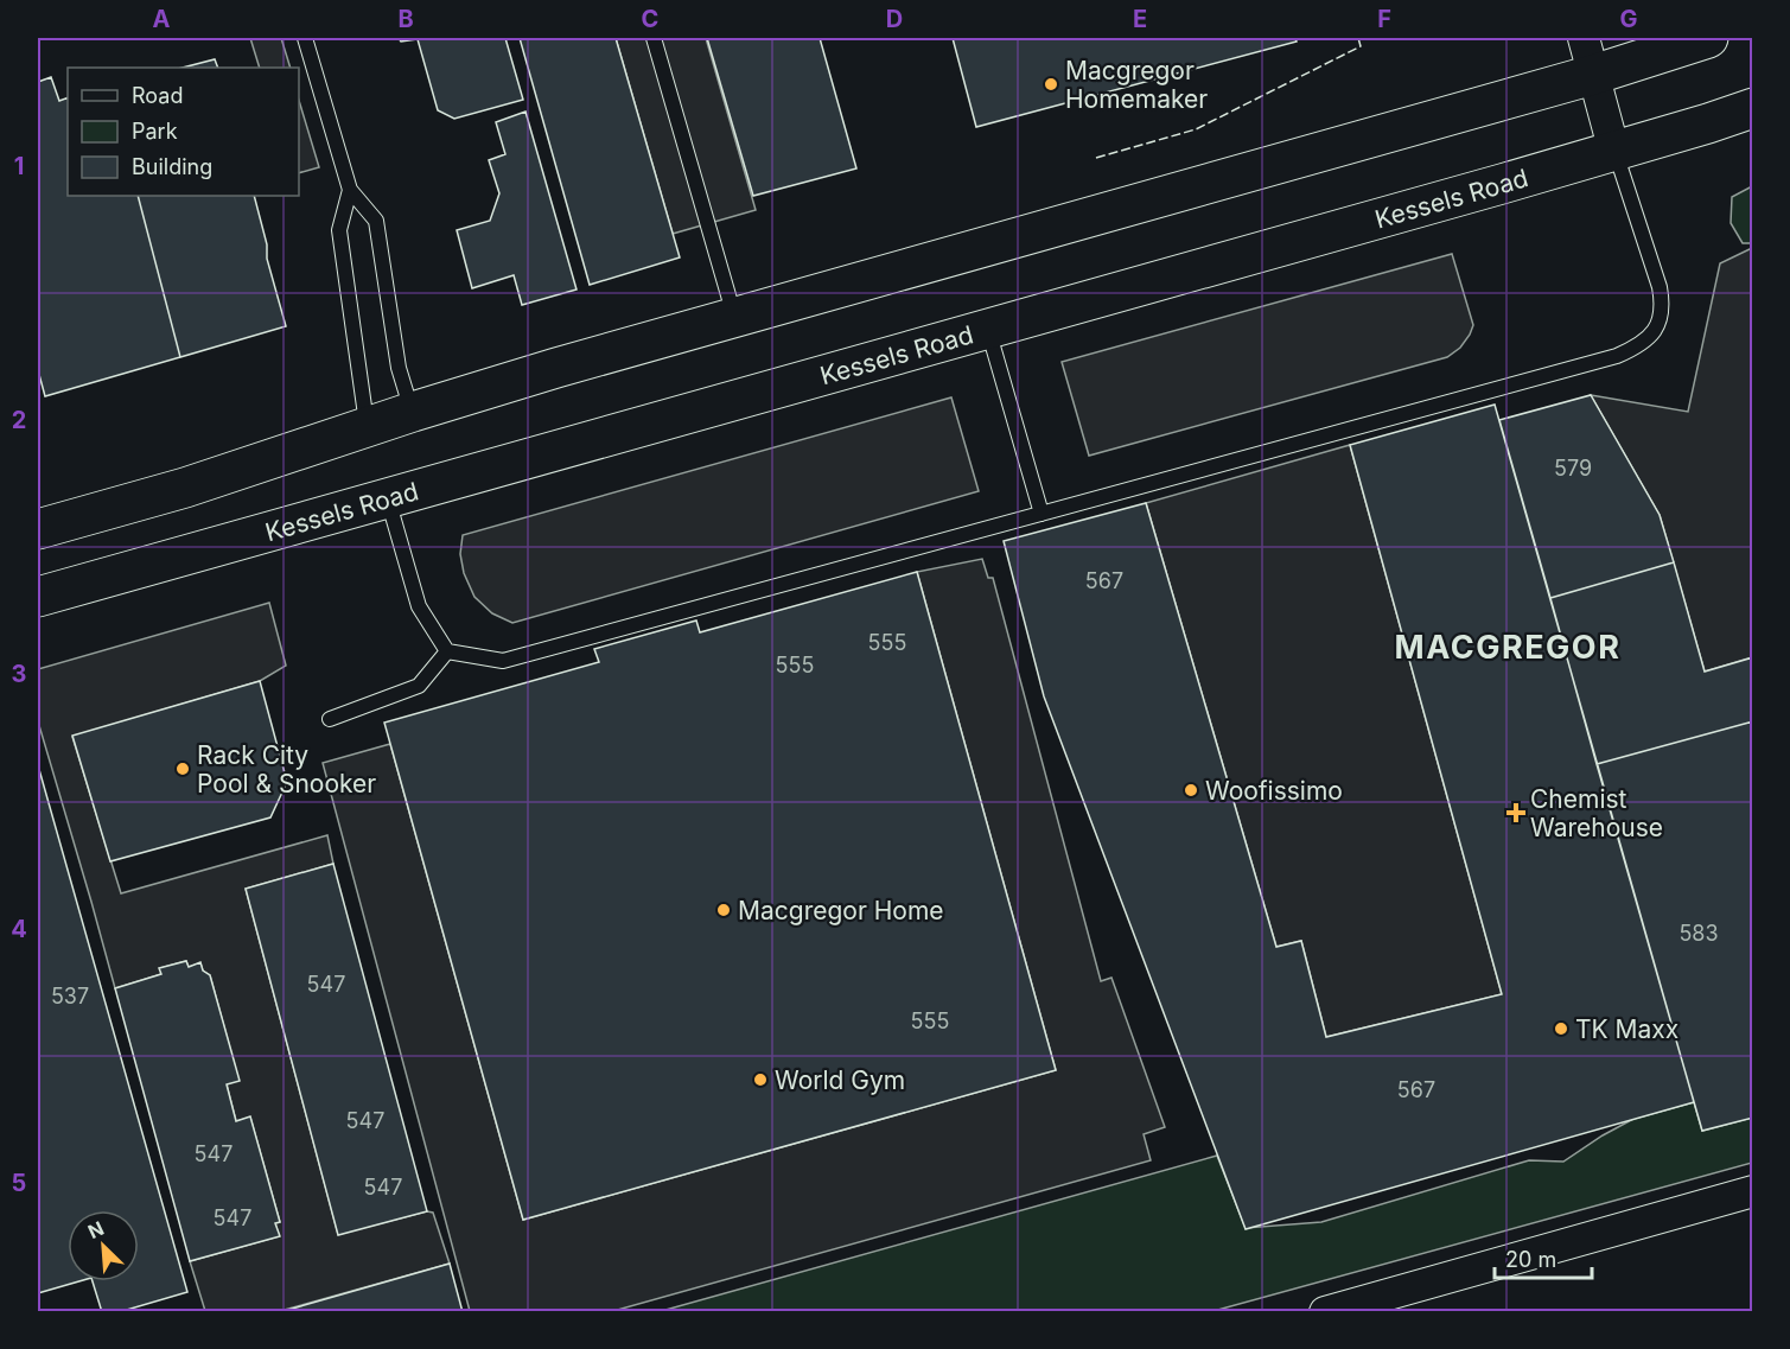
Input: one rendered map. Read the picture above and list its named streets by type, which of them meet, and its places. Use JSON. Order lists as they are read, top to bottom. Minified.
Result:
{"streets":{"highway":["Kessels Road"]},"districts":["MACGREGOR"],"places":{"other":["Macgregor Homemaker","Rack City Pool & Snooker","Woofissimo","Macgregor Home","TK Maxx","World Gym"],"health":["Chemist Warehouse"]},"house_numbers":["579","567","555","555","583","547","537","555","567","547","547","547","547"],"legend":["Road","Park","Building"],"scale_bar":"20 m","north":"top left","grid":{"columns":["A","B","C","D","E","F","G"],"rows":["1","2","3","4","5"]}}
